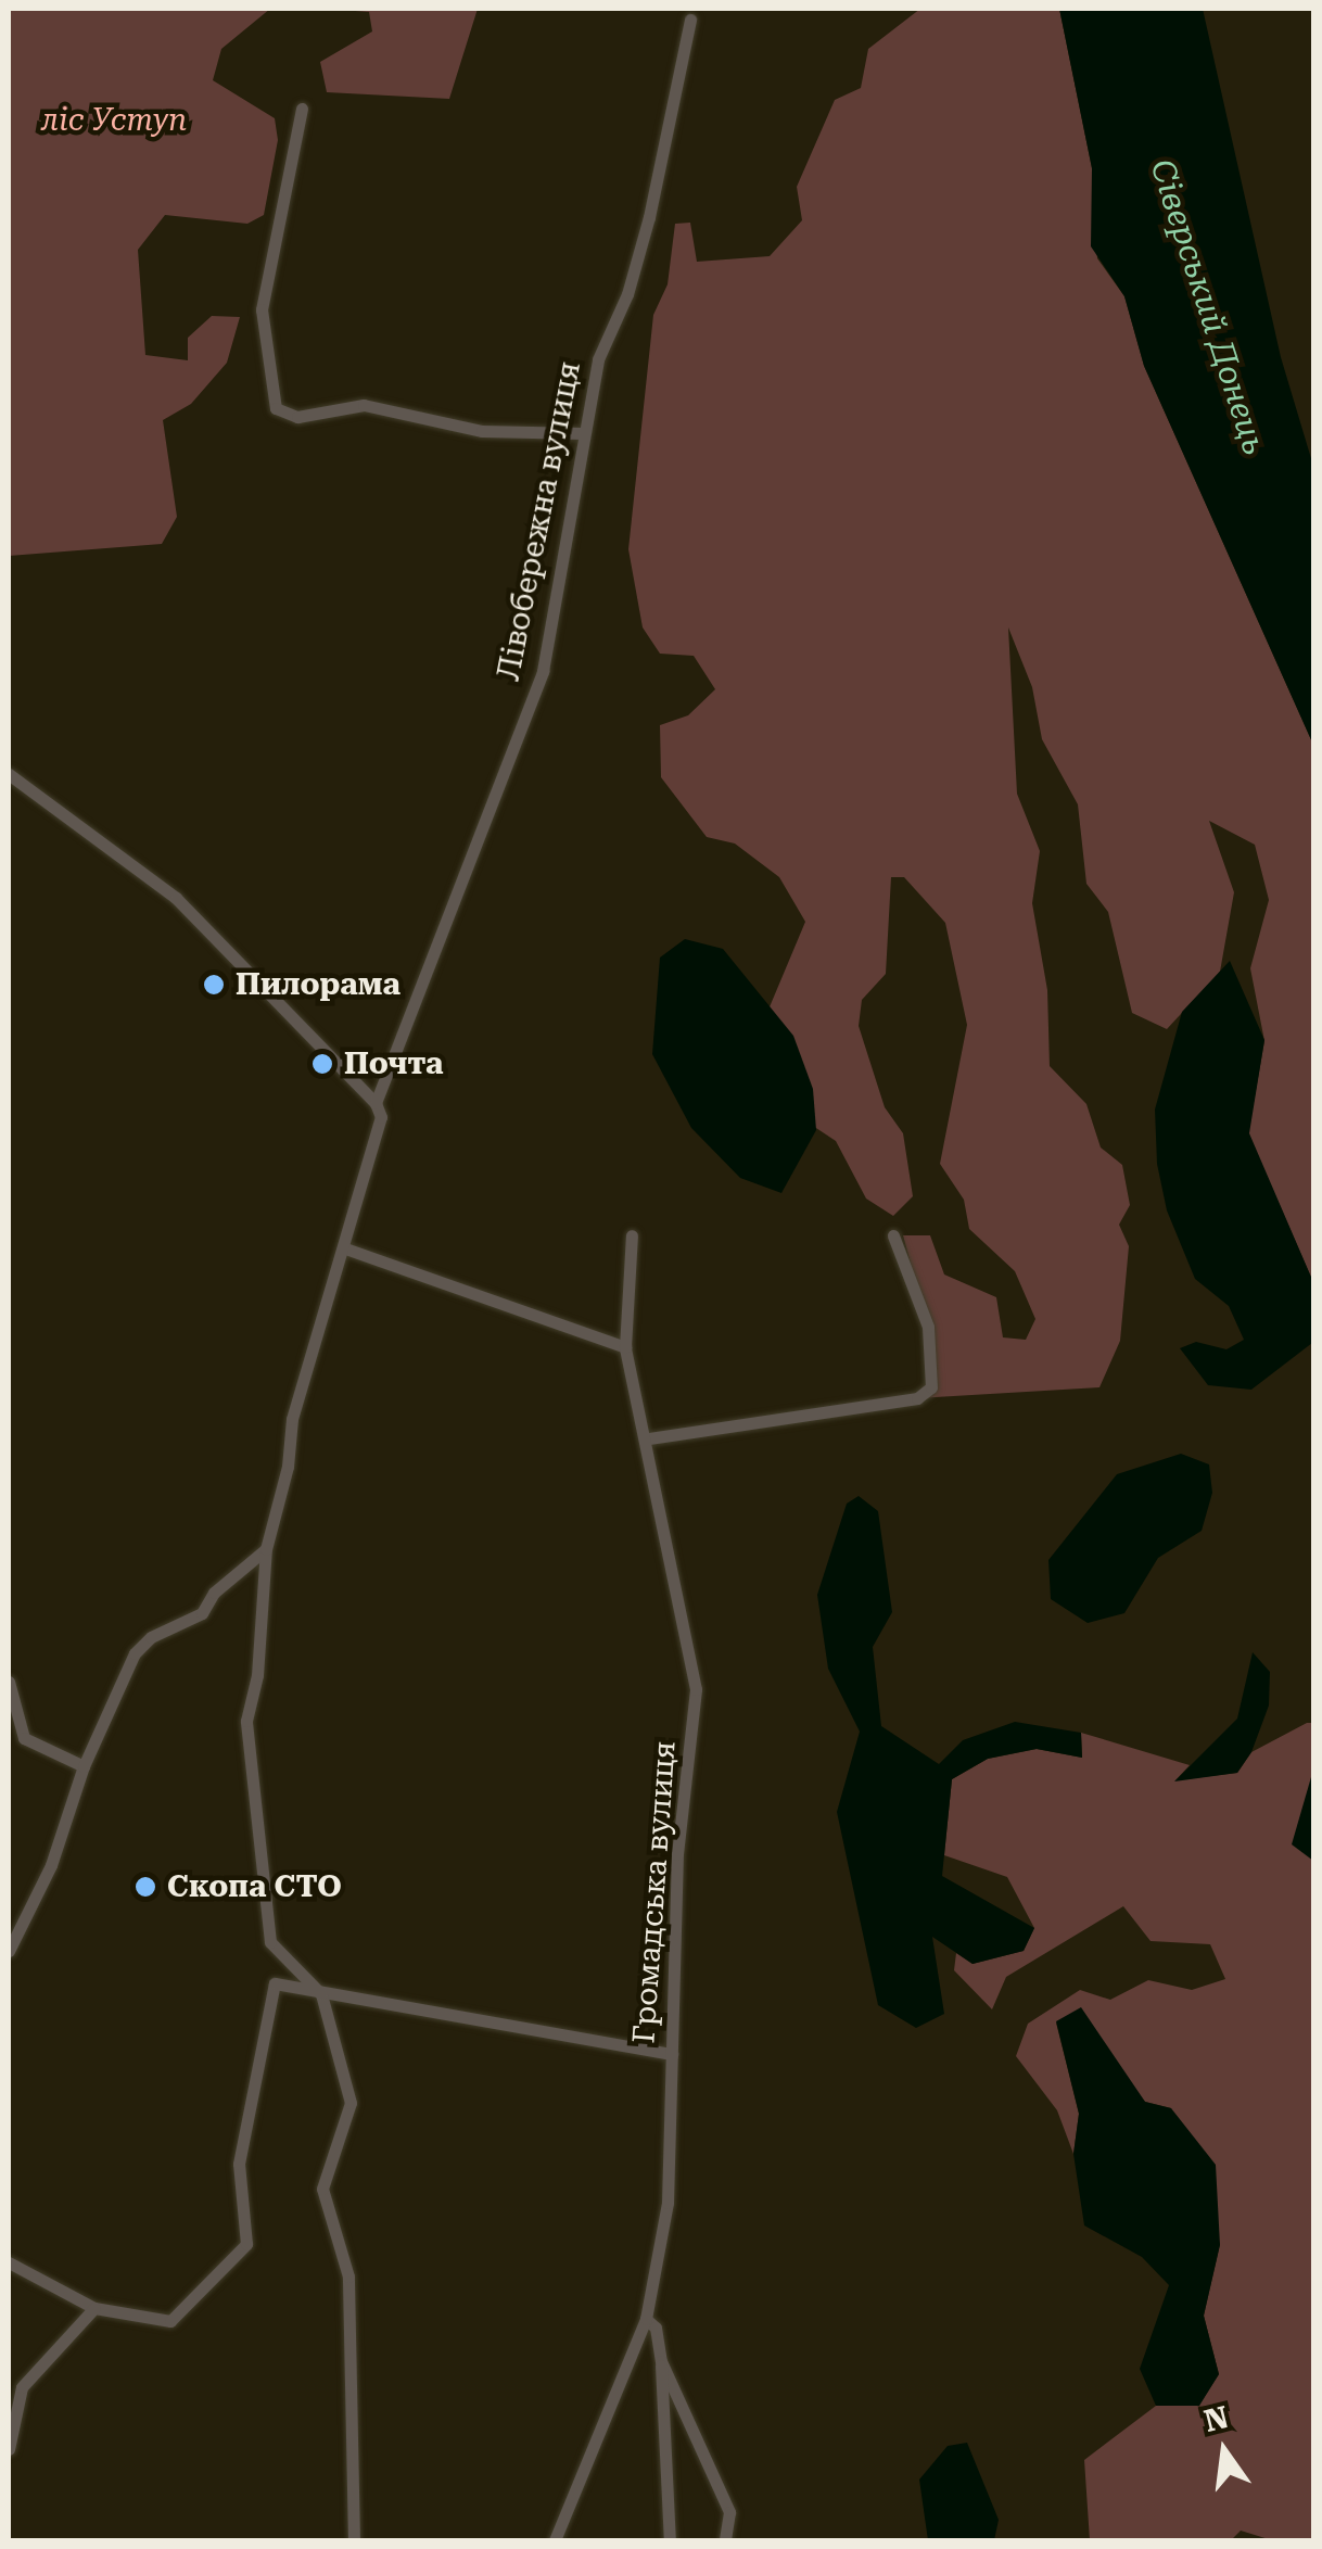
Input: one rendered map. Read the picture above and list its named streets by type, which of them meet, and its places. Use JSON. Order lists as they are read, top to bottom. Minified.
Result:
{"streets":{"street":["Лівобережна вулиця","Громадська вулиця"]},"water":["Сіверський Донець"],"parks":["ліс Уступ"],"places":["Пилорама","Почта","Скопа СТО"],"north":"top"}
